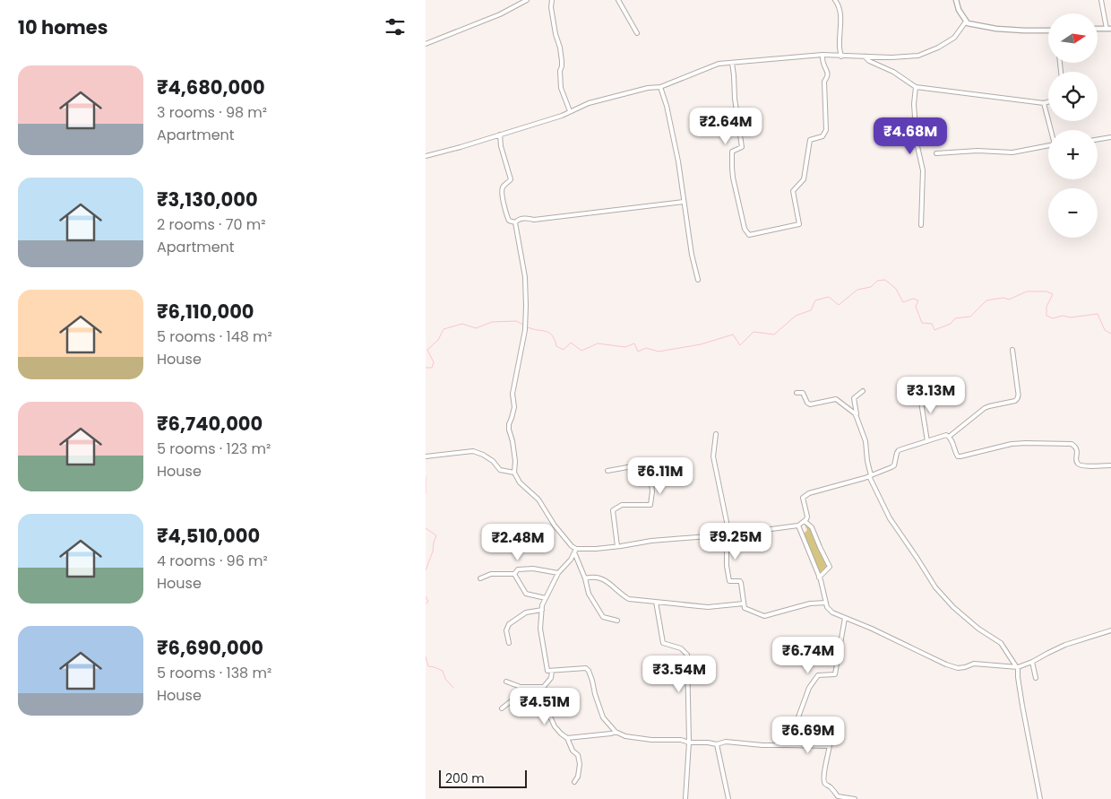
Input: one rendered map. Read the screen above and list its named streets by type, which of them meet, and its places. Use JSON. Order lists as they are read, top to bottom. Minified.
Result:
{"scale_bar":"200 m","north":"right","page":{"heading":"10 homes","map_buttons":["+","−"],"list":[{"name":"₹4,680,000","note":"3 rooms · 98 m² · Apartment"},{"name":"₹3,130,000","note":"2 rooms · 70 m² · Apartment"},{"name":"₹6,110,000","note":"5 rooms · 148 m² · House"},{"name":"₹6,740,000","note":"5 rooms · 123 m² · House"},{"name":"₹4,510,000","note":"4 rooms · 96 m² · House"},{"name":"₹6,690,000","note":"5 rooms · 138 m² · House"}],"price":["₹2.64M","₹4.68M","₹3.13M","₹6.11M","₹9.25M","₹2.48M","₹6.74M","₹3.54M","₹4.51M","₹6.69M"],"scale":"200 m"}}
